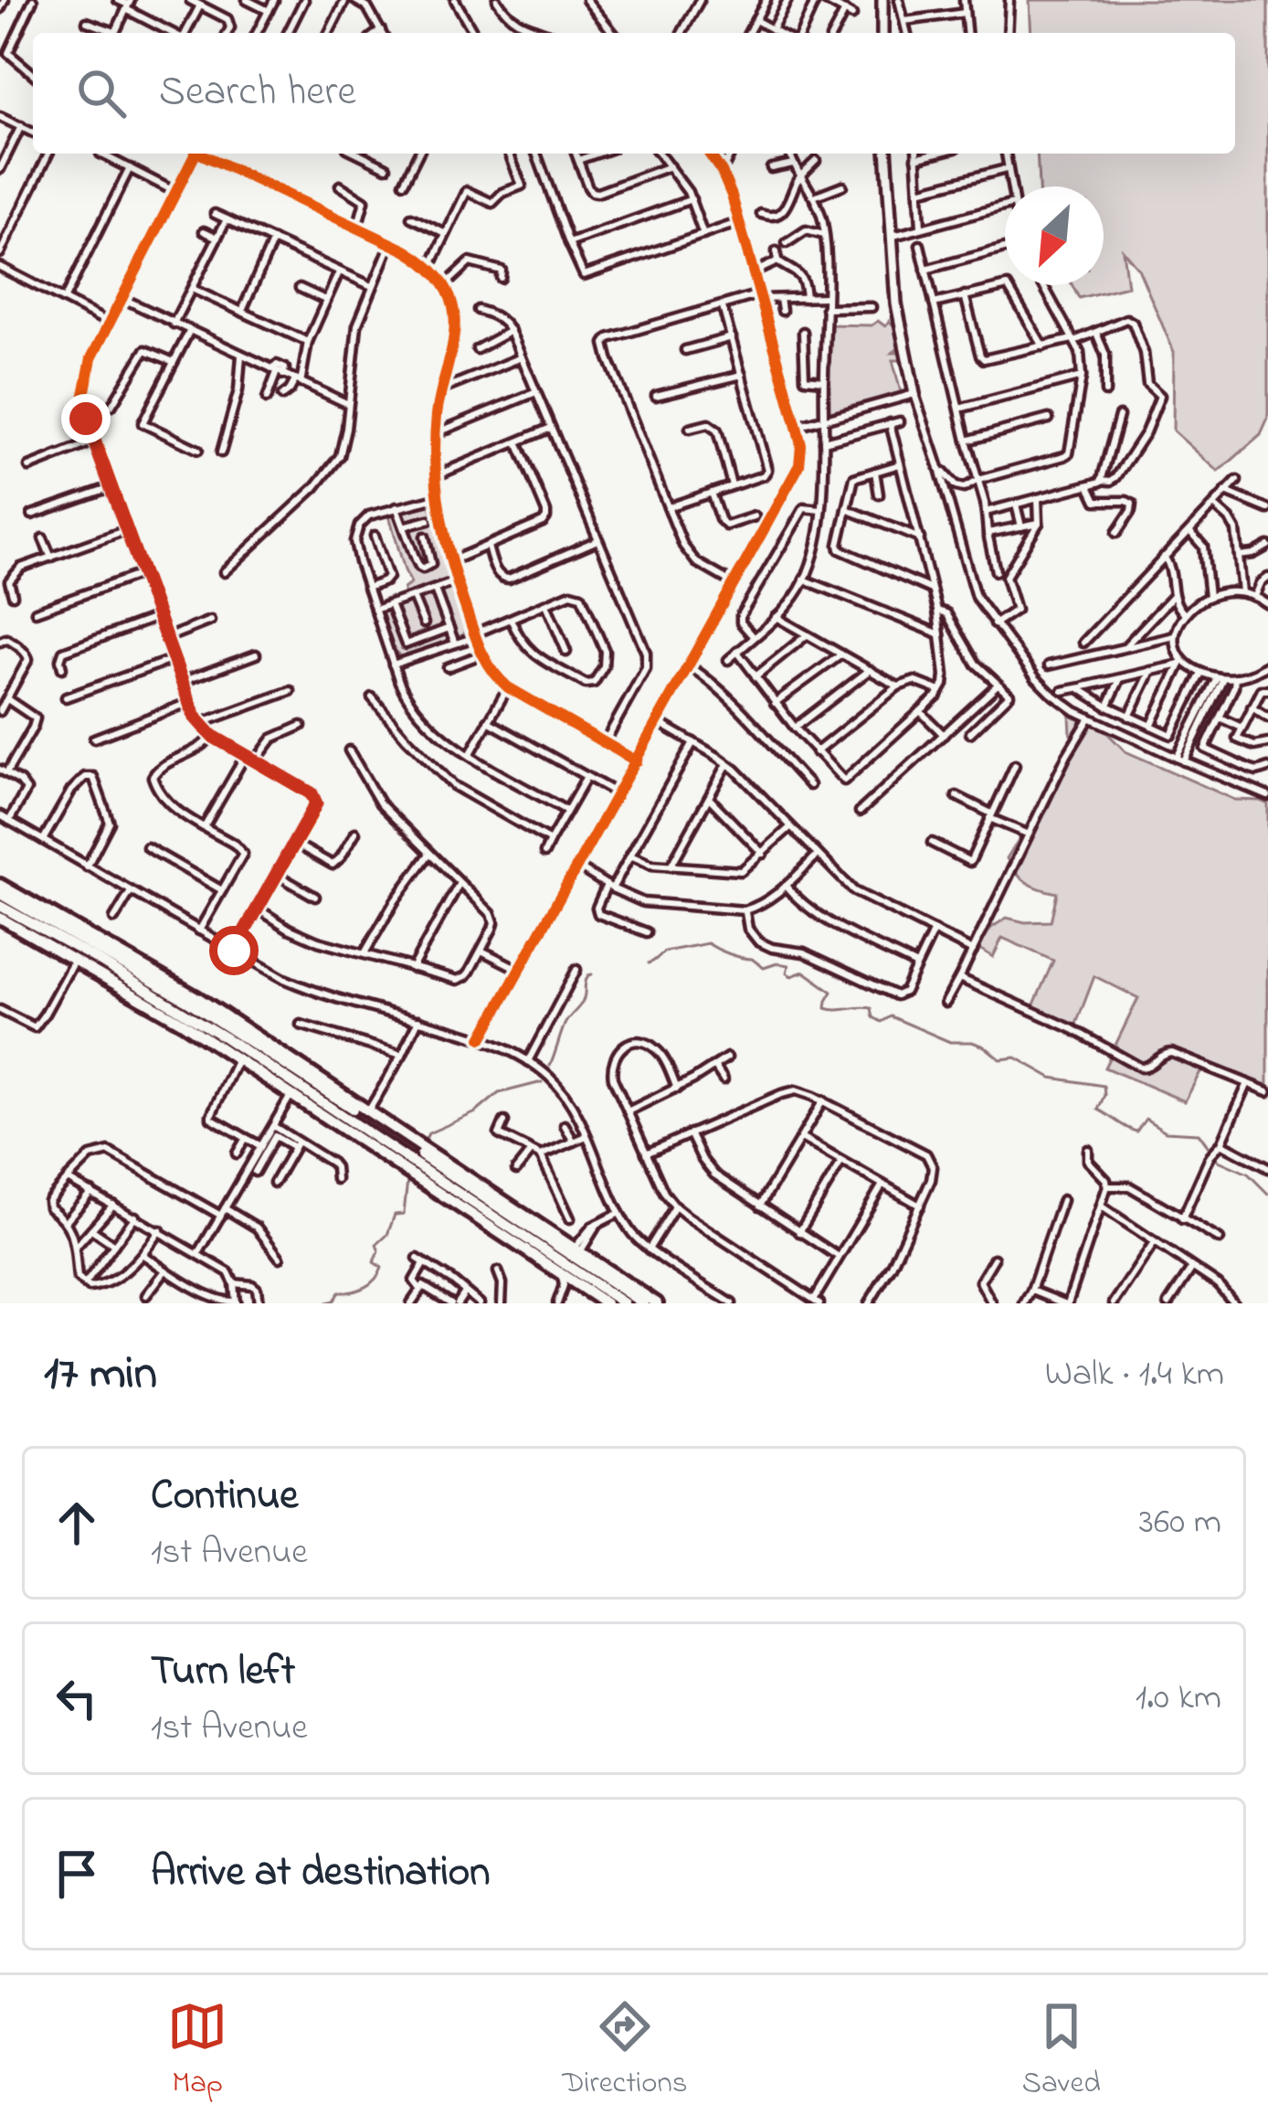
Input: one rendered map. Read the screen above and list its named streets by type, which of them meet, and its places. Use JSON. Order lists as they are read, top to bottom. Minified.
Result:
{"north":"bottom left","page":{"search":"Search here","heading":["17 min","Walk · 1.4 km"],"list":[["Continue","1st Avenue","360 m"],["Turn left","1st Avenue","1.0 km"],"Arrive at destination"],"nav":["Map","Directions","Saved"]}}
